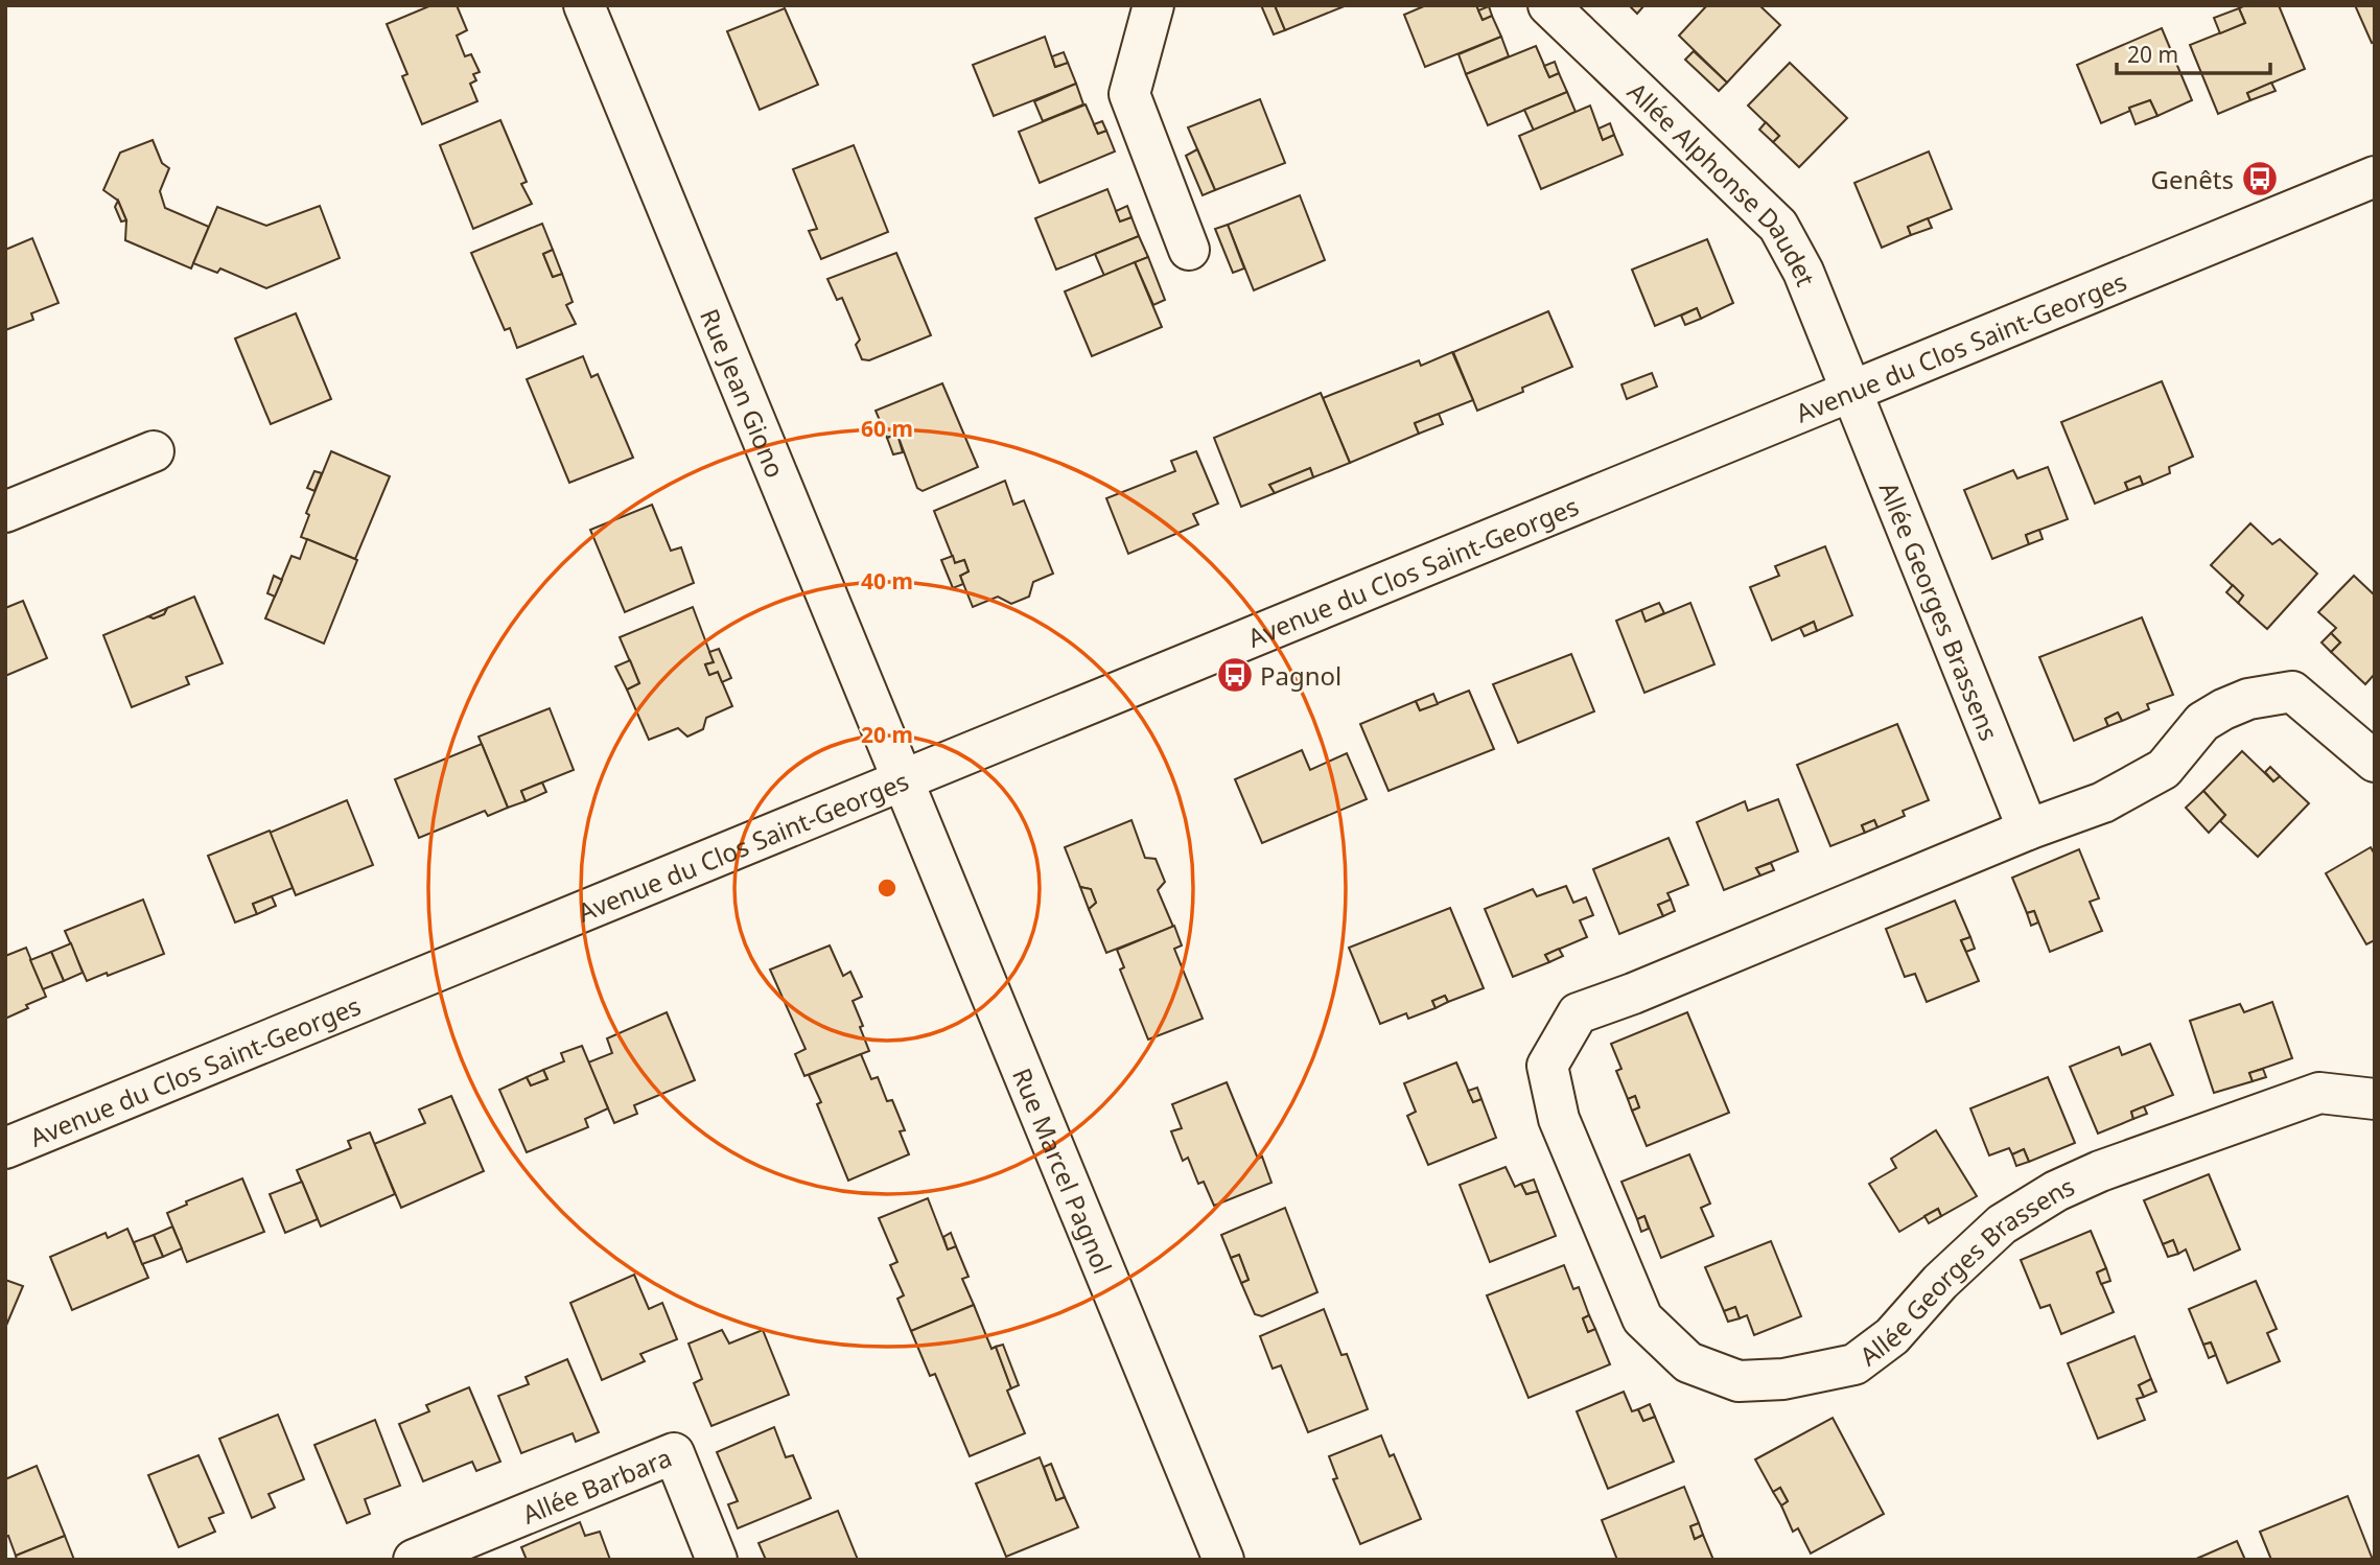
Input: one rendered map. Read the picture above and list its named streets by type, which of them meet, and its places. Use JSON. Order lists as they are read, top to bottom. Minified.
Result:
{"streets":{"street":["Allée Alphonse Daudet","Avenue du Clos Saint-Georges","Rue Jean Giono","Allée Georges Brassens","Rue Marcel Pagnol","Allée Barbara"]},"crossings":[["Allée Alphonse Daudet","Avenue du Clos Saint-Georges"],["Allée Alphonse Daudet","Allée Georges Brassens"],["Avenue du Clos Saint-Georges","Rue Jean Giono"],["Avenue du Clos Saint-Georges","Allée Georges Brassens"],["Avenue du Clos Saint-Georges","Rue Marcel Pagnol"],["Rue Jean Giono","Rue Marcel Pagnol"]],"places":{"bus stop":["Genêts","Pagnol"]},"scale_bar":"20 m","rings":["60 m","40 m","20 m"]}
